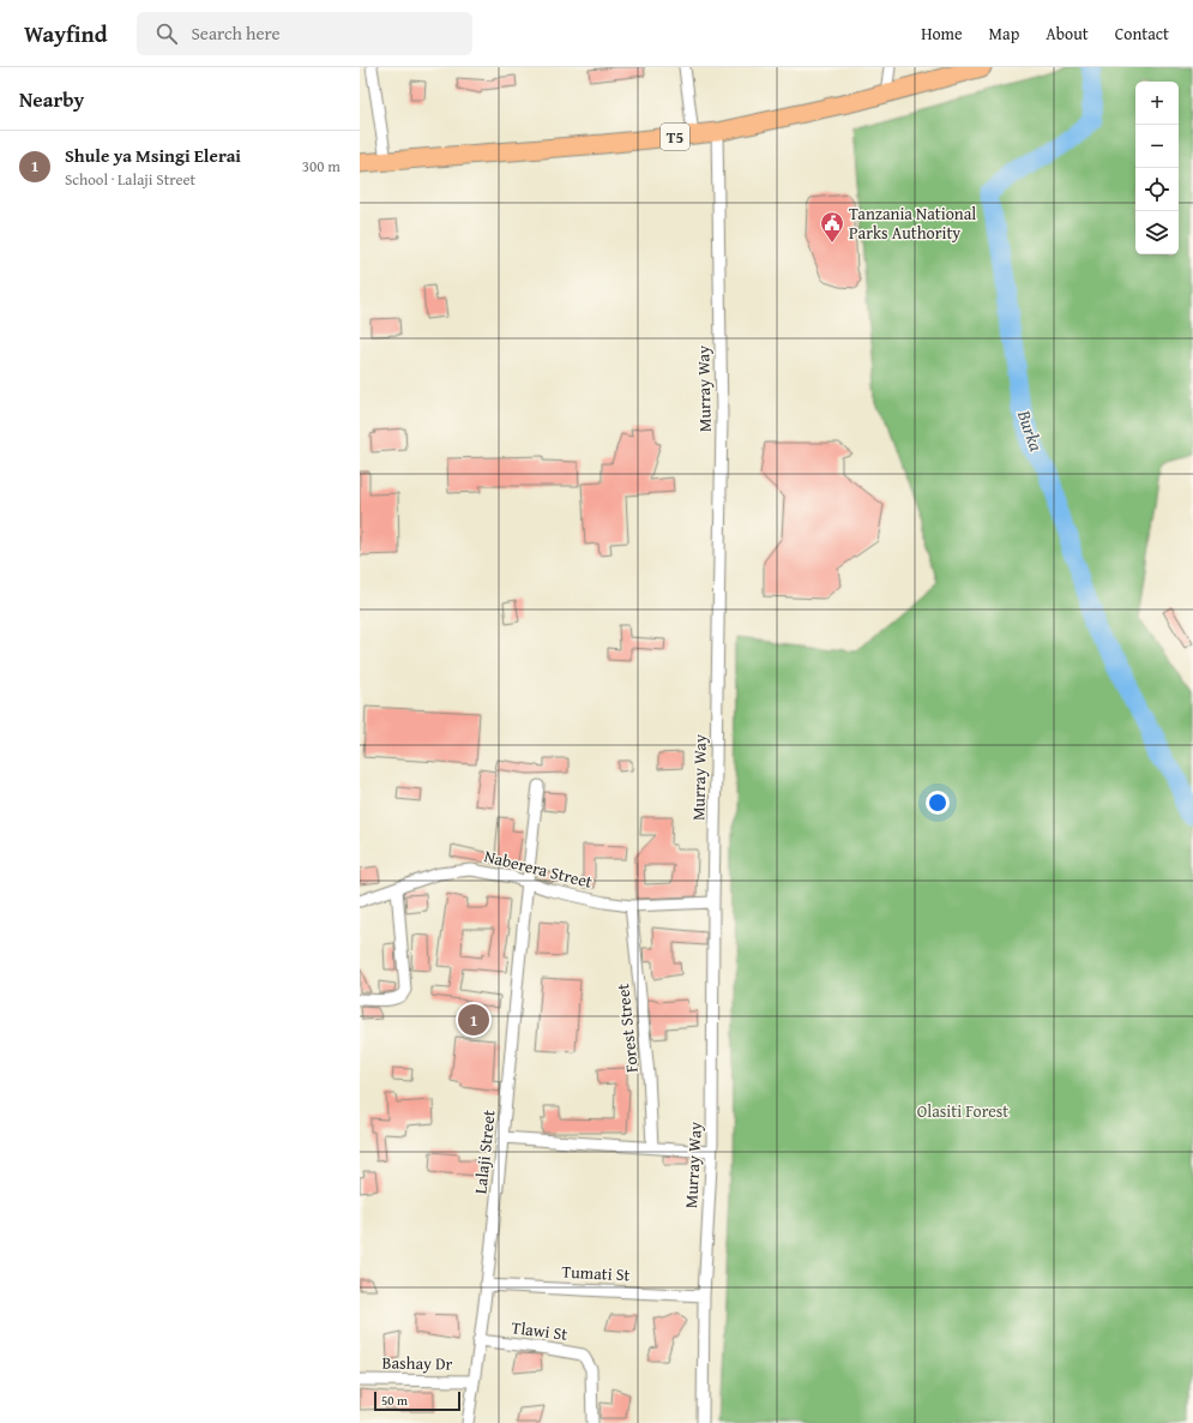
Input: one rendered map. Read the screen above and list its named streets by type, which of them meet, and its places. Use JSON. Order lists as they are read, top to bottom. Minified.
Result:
{"streets":{"highway":["T5"],"street":["Murray Way","Naberera Street","Forest Street","Lalaji Street","Tumati St","Tlawi St","Bashay Dr"]},"crossings":[["T5","Murray Way"],["Murray Way","Naberera Street"],["Murray Way","Tumati St"],["Naberera Street","Forest Street"],["Naberera Street","Lalaji Street"],["Lalaji Street","Tumati St"],["Lalaji Street","Tlawi St"],["Lalaji Street","Bashay Dr"]],"water":["Burka"],"parks":["Olasiti Forest"],"places":{"public building":["Tanzania National Parks Authority"]},"scale_bar":"50 m","page":{"header":"Wayfind","search":"Search here","nav":["Home","Map","About","Contact"],"heading":"Nearby","map_buttons":["+","−"],"list":[{"mark":"1","name":"Shule ya Msingi Elerai","note":"School · Lalaji Street","value":"300 m"}],"pins":"1","scale":"50 m"}}
